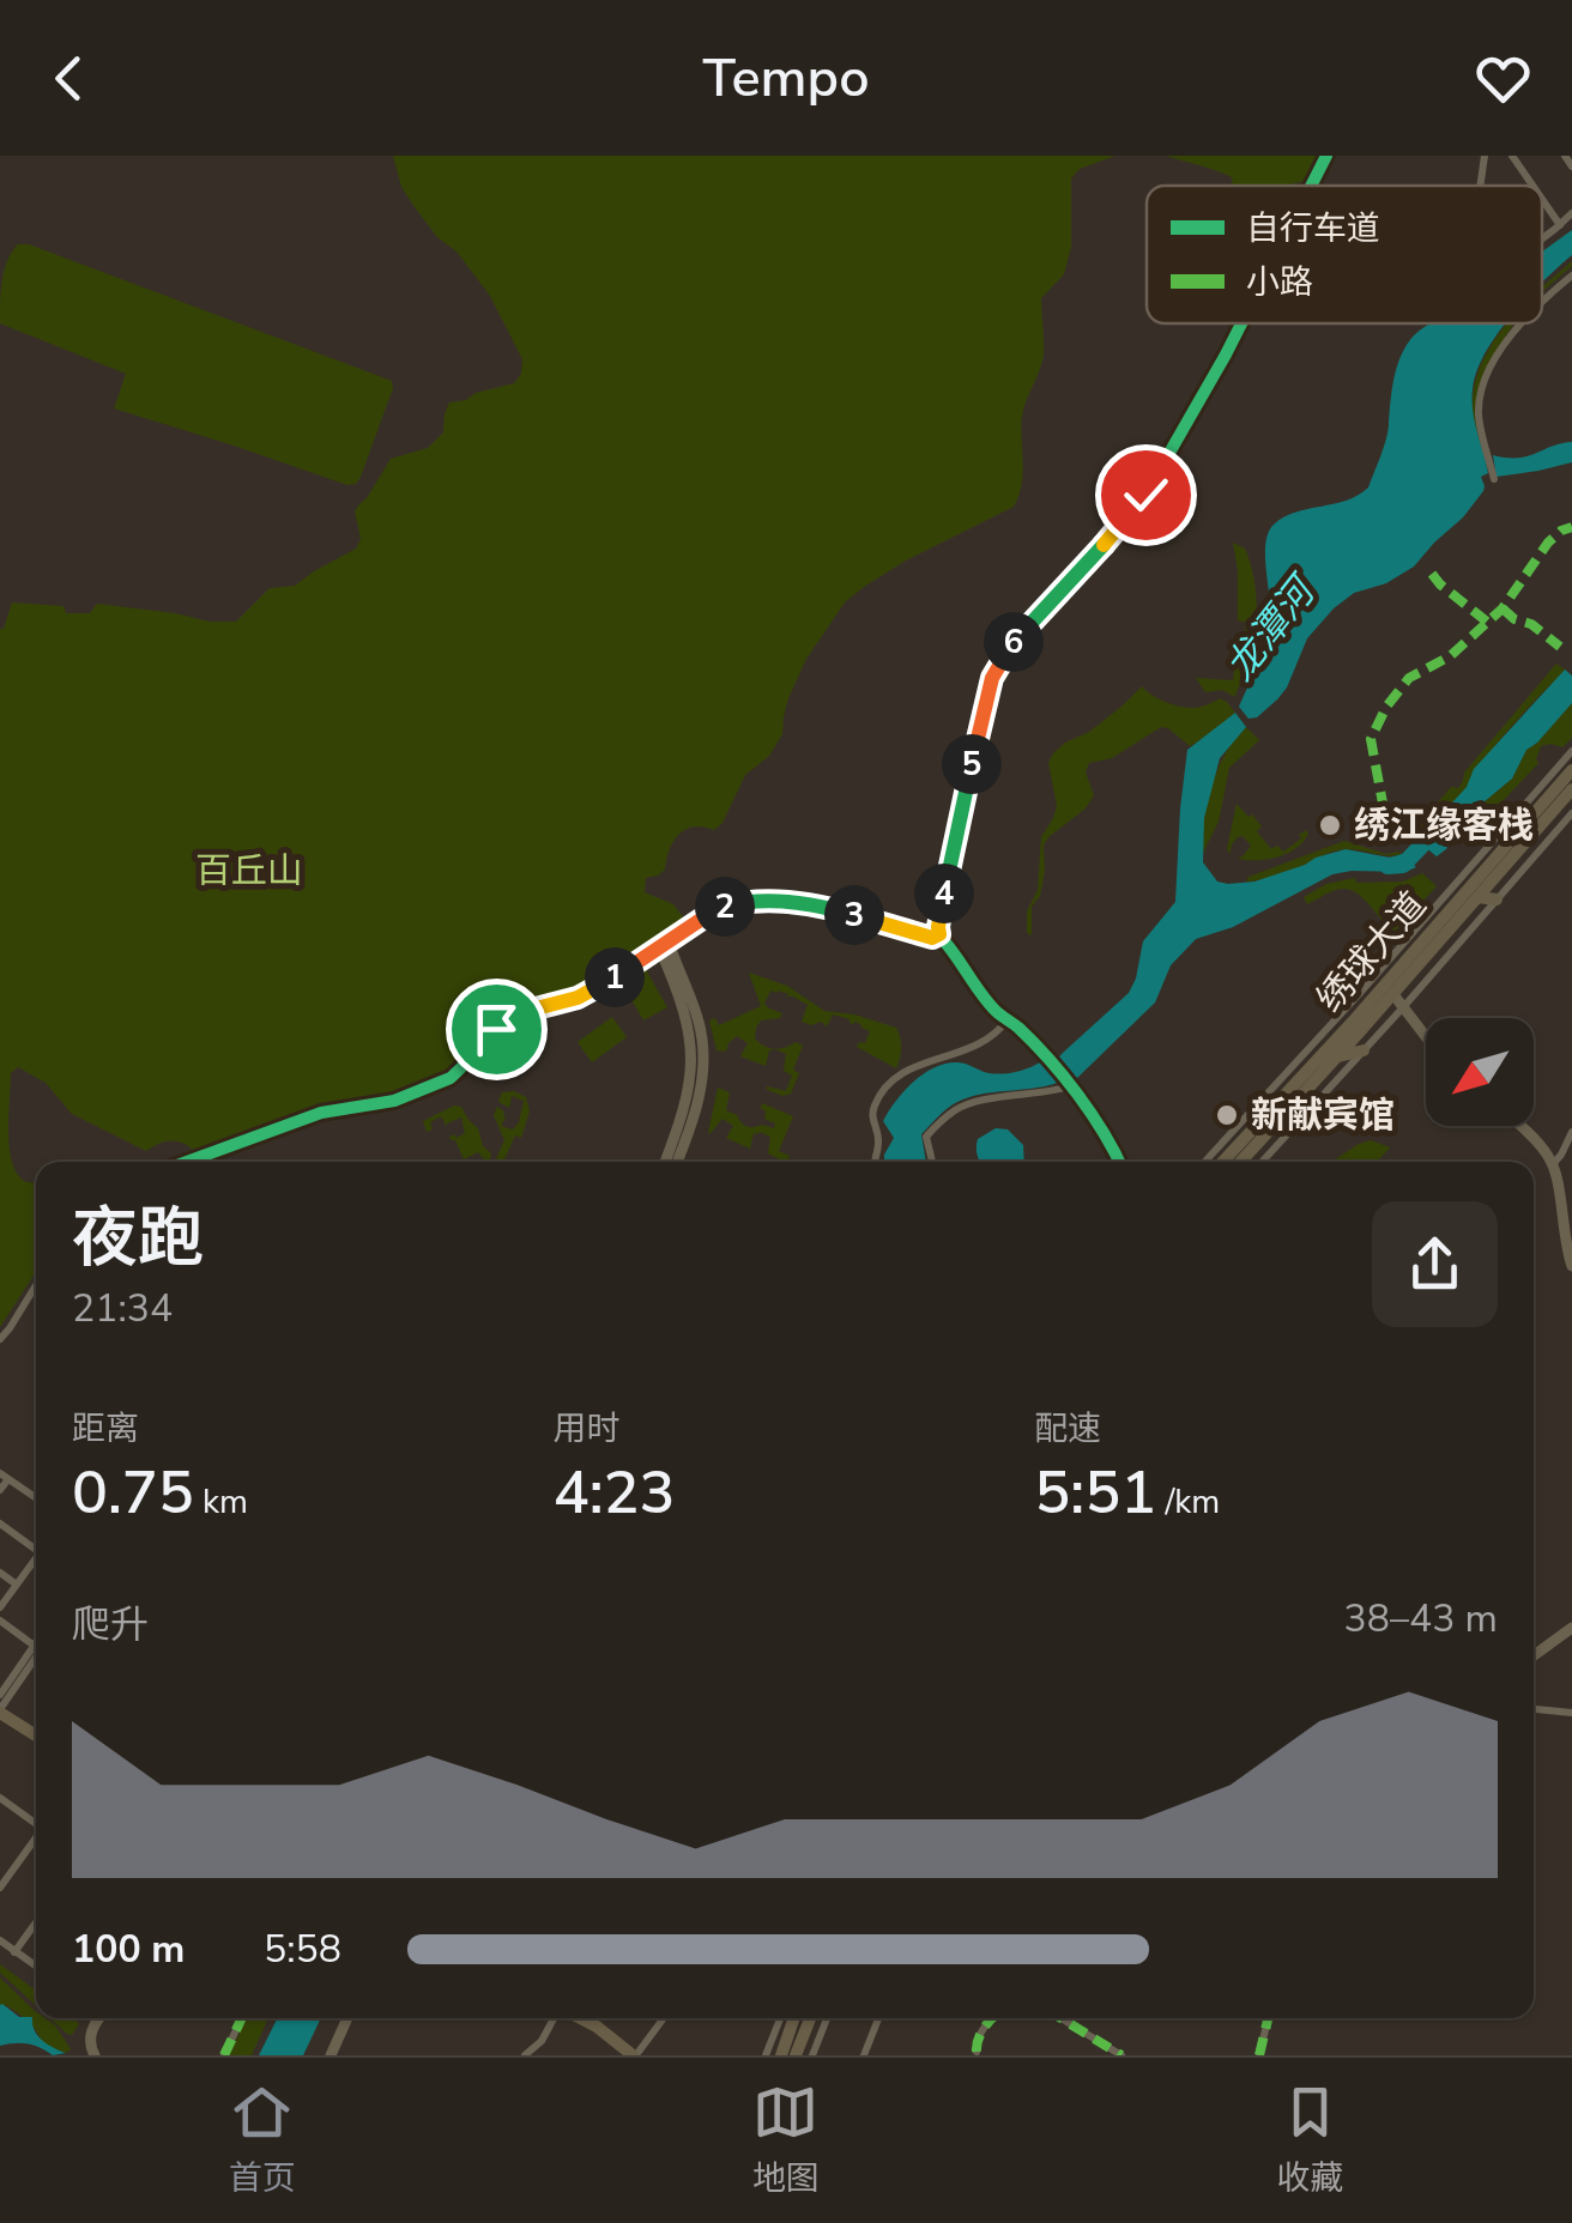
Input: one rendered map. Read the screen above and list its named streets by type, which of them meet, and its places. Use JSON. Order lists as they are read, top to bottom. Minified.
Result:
{"streets":{"main road":["绣球大道"]},"water":["龙潭河"],"parks":["百丘山"],"places":["绣江缘客栈","新献宾馆"],"legend":["自行车道","小路"],"north":"bottom left","page":{"header":"Tempo","pins":["6","5","4","2","3","1"],"heading":["夜跑","21:34"],"stats":[["距离","0.75 km"],["用时","4:23"],["配速","5:51 /km"]],"chart":["爬升","38–43 m"],"list":[{"name":"100 m","note":"5:58"}],"tabs":["首页","地图","收藏"]}}
